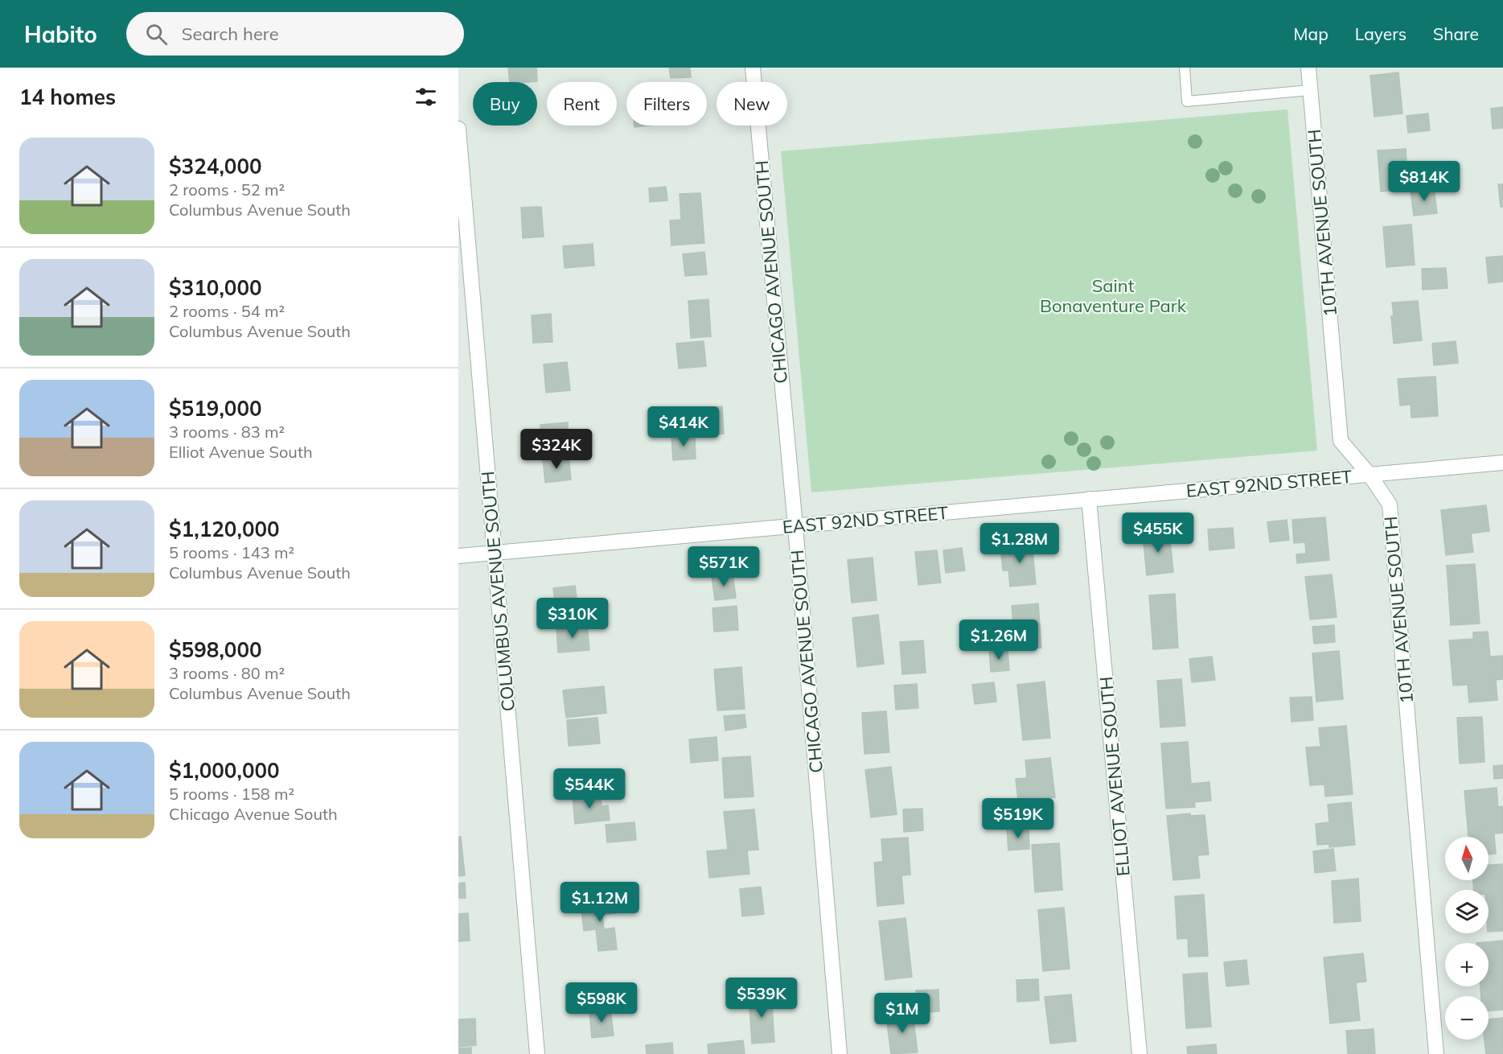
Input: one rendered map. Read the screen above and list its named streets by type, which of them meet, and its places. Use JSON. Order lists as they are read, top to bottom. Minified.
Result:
{"streets":{"street":["10TH AVENUE SOUTH","CHICAGO AVENUE SOUTH","EAST 92ND STREET","COLUMBUS AVENUE SOUTH","ELLIOT AVENUE SOUTH"]},"crossings":[["10TH AVENUE SOUTH","EAST 92ND STREET"],["CHICAGO AVENUE SOUTH","EAST 92ND STREET"],["EAST 92ND STREET","COLUMBUS AVENUE SOUTH"],["EAST 92ND STREET","ELLIOT AVENUE SOUTH"]],"parks":["Saint Bonaventure Park"],"north":"top","page":{"header":"Habito","search":"Search here","nav":["Map","Layers","Share"],"heading":"14 homes","chip":["Buy","Rent","Filters","New"],"list":[{"name":"$324,000","note":"2 rooms · 52 m² · Columbus Avenue South"},{"name":"$310,000","note":"2 rooms · 54 m² · Columbus Avenue South"},{"name":"$519,000","note":"3 rooms · 83 m² · Elliot Avenue South"},{"name":"$1,120,000","note":"5 rooms · 143 m² · Columbus Avenue South"},{"name":"$598,000","note":"3 rooms · 80 m² · Columbus Avenue South"},{"name":"$1,000,000","note":"5 rooms · 158 m² · Chicago Avenue South"}],"price":["$814K","$414K","$324K","$455K","$1.28M","$571K","$310K","$1.26M","$544K","$519K","$1.12M","$539K","$598K","$1M"],"map_buttons":["+","−"]}}
